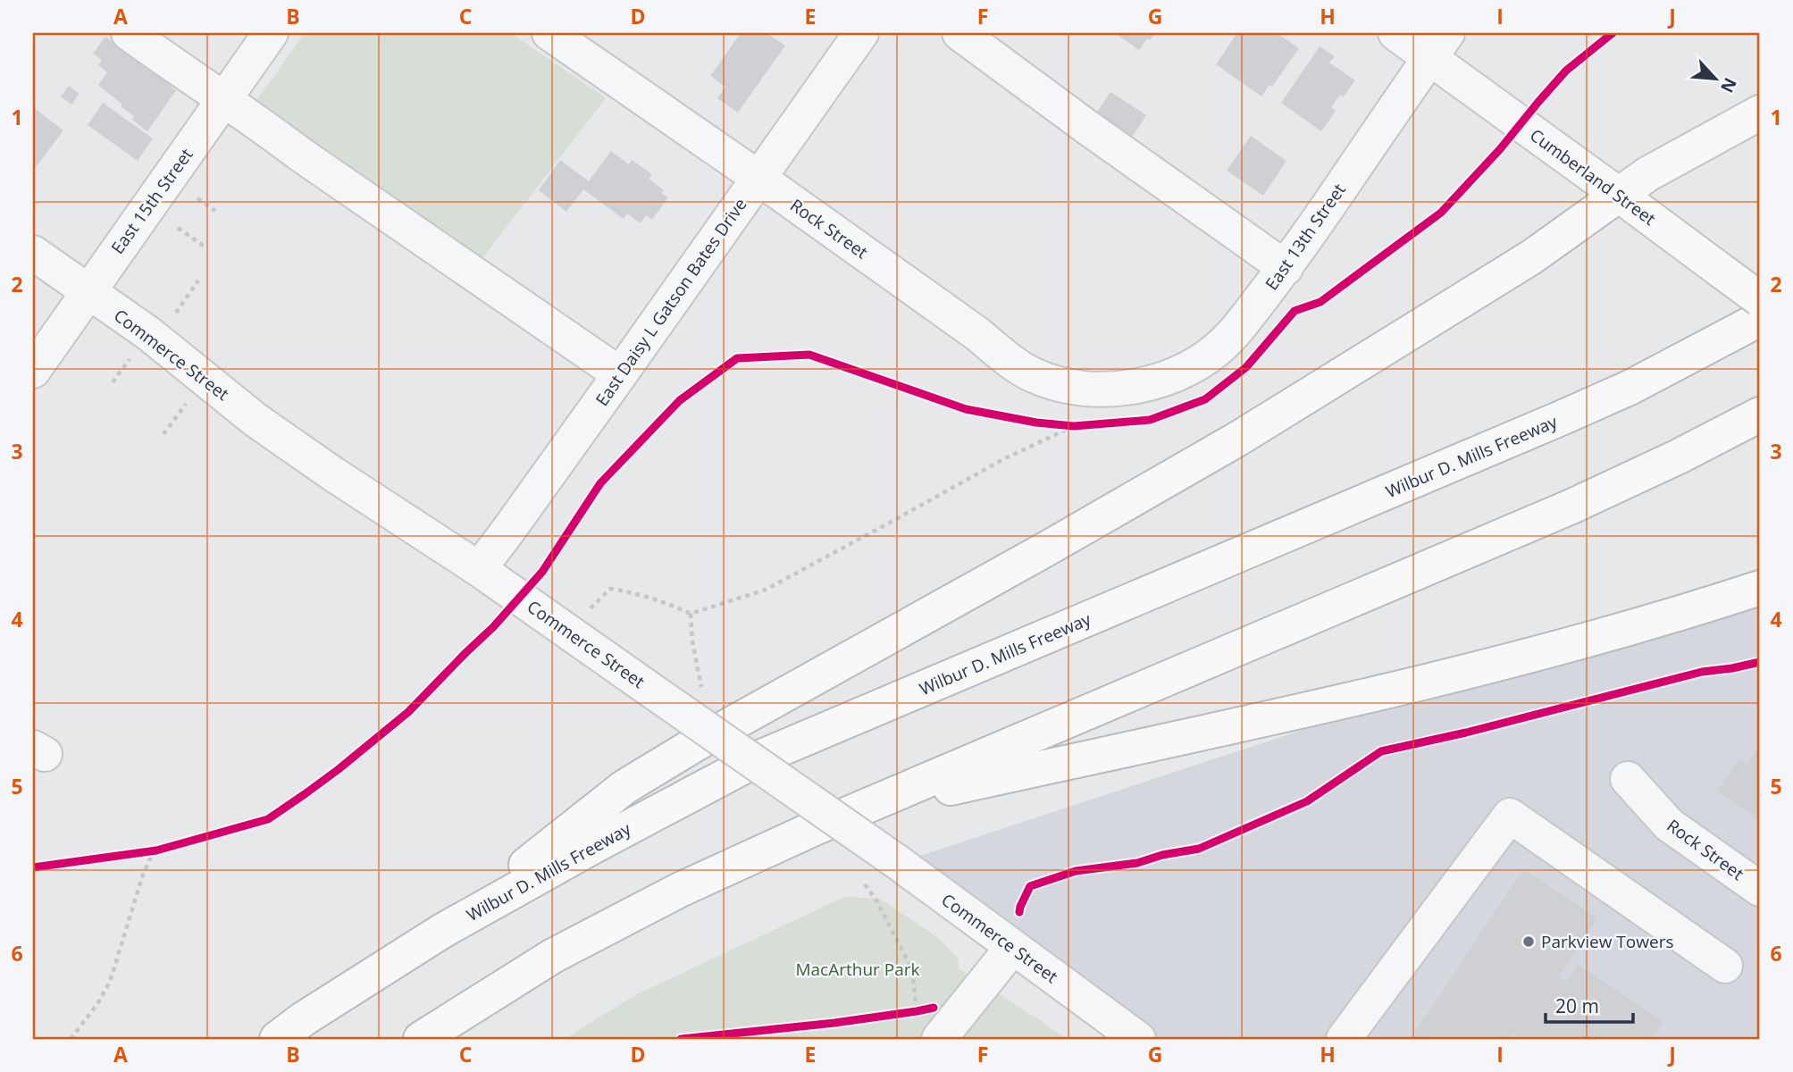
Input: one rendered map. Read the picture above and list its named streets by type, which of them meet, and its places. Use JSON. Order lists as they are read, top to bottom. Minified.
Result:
{"streets":{"main road":["Cumberland Street","Wilbur D. Mills Freeway"],"street":["East 15th Street","Rock Street","East 13th Street","East Daisy L Gatson Bates Drive","Commerce Street"]},"crossings":[["Cumberland Street","East 13th Street"],["East 15th Street","Commerce Street"],["Rock Street","East 13th Street"],["Rock Street","East Daisy L Gatson Bates Drive"],["East Daisy L Gatson Bates Drive","Commerce Street"]],"parks":["MacArthur Park"],"places":["Parkview Towers"],"scale_bar":"20 m","north":"bottom right","grid":{"columns":["A","B","C","D","E","F","G","H","I","J"],"rows":["1","2","3","4","5","6"]}}
